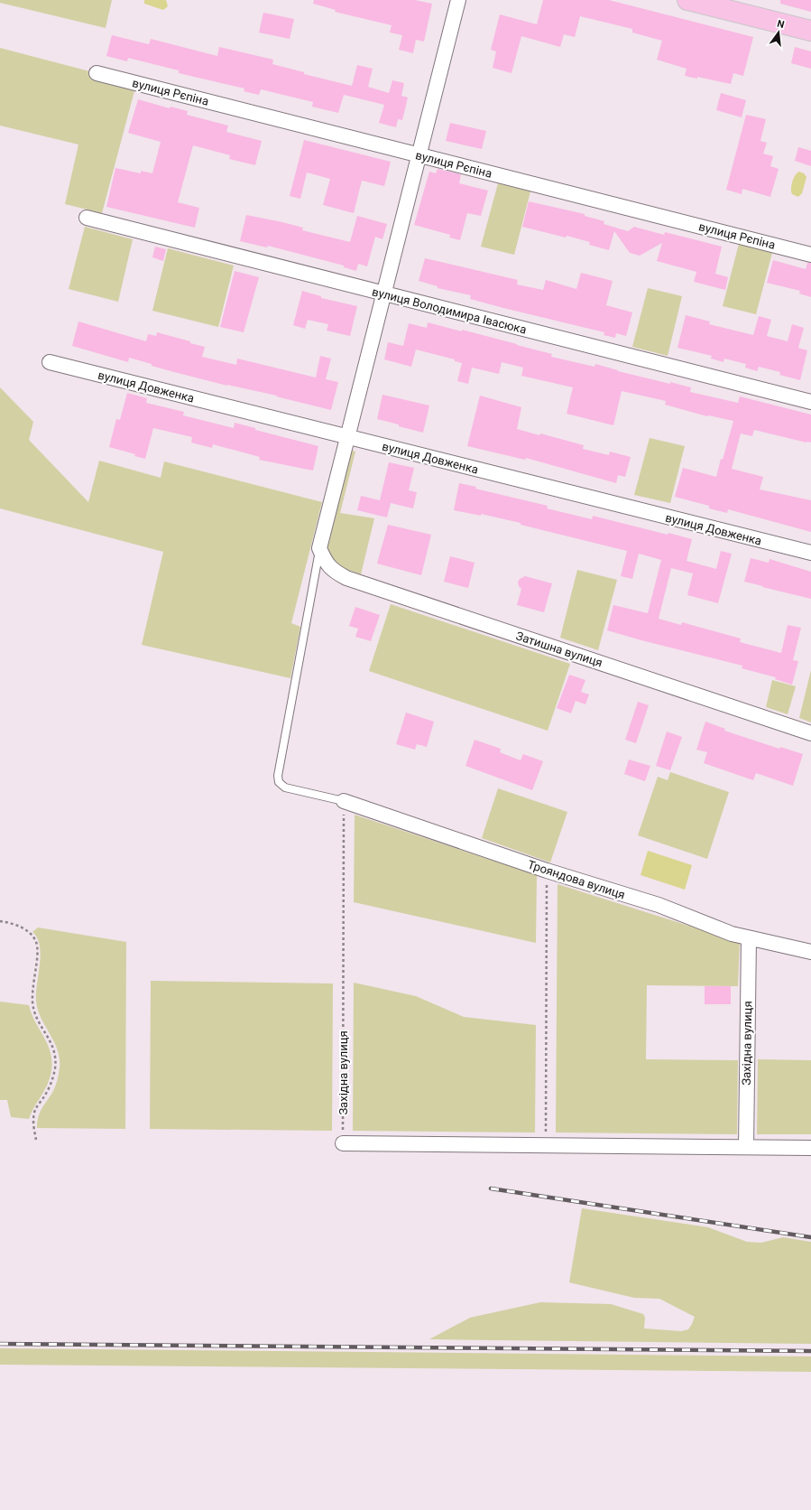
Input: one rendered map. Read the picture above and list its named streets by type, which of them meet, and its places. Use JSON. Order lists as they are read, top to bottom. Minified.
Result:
{"streets":{"street":["вулиця Рєпіна","вулиця Володимира Івасюка","вулиця Довженка","Затишна вулиця","Трояндова вулиця","Західна вулиця"]},"crossings":[["Трояндова вулиця","Західна вулиця"]],"north":"top"}
